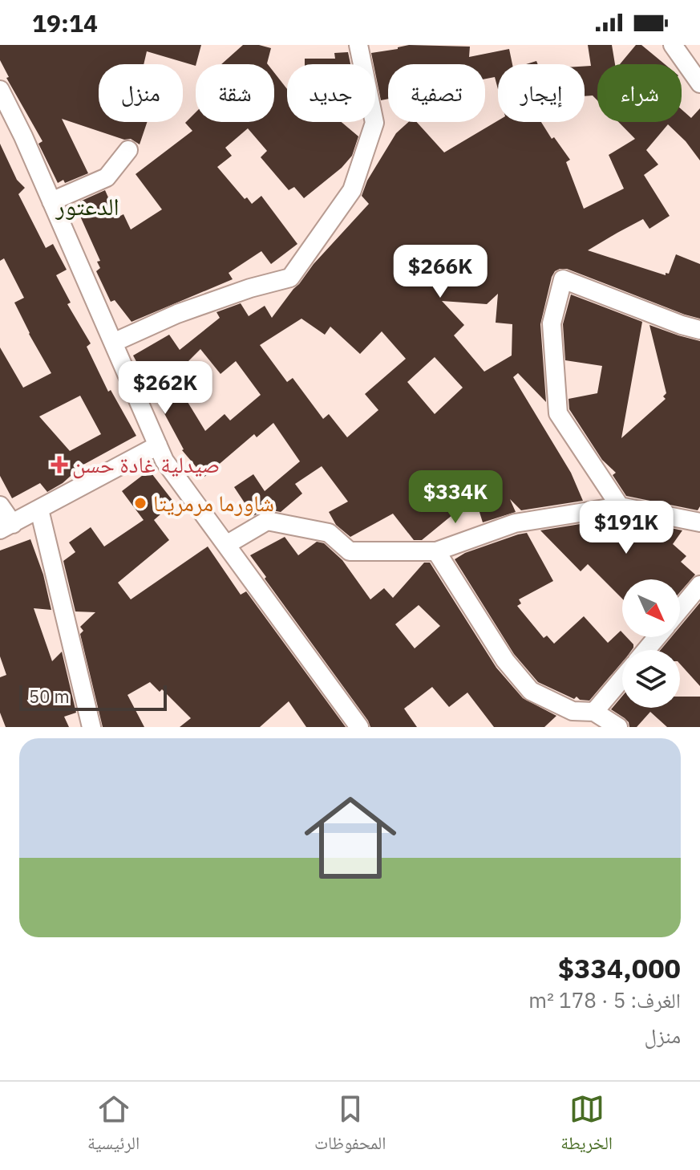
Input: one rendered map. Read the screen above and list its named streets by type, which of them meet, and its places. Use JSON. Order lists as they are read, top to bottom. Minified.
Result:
{"districts":["الدعتور"],"places":{"health":["صيدلية غادة حسن"],"other":["شاورما مرمريتا"]},"scale_bar":"50 m","north":"bottom right","page":{"status":"19:14","chip":["شراء","إيجار","تصفية","جديد","شقة","منزل"],"price":["$266K","$262K","$334K","$191K"],"scale":"50 m","list":[{"name":"$334,000","note":"الغرف: 5 · 178 m² · منزل"}],"tabs":["الخريطة","المحفوظات","الرئيسية"]}}
